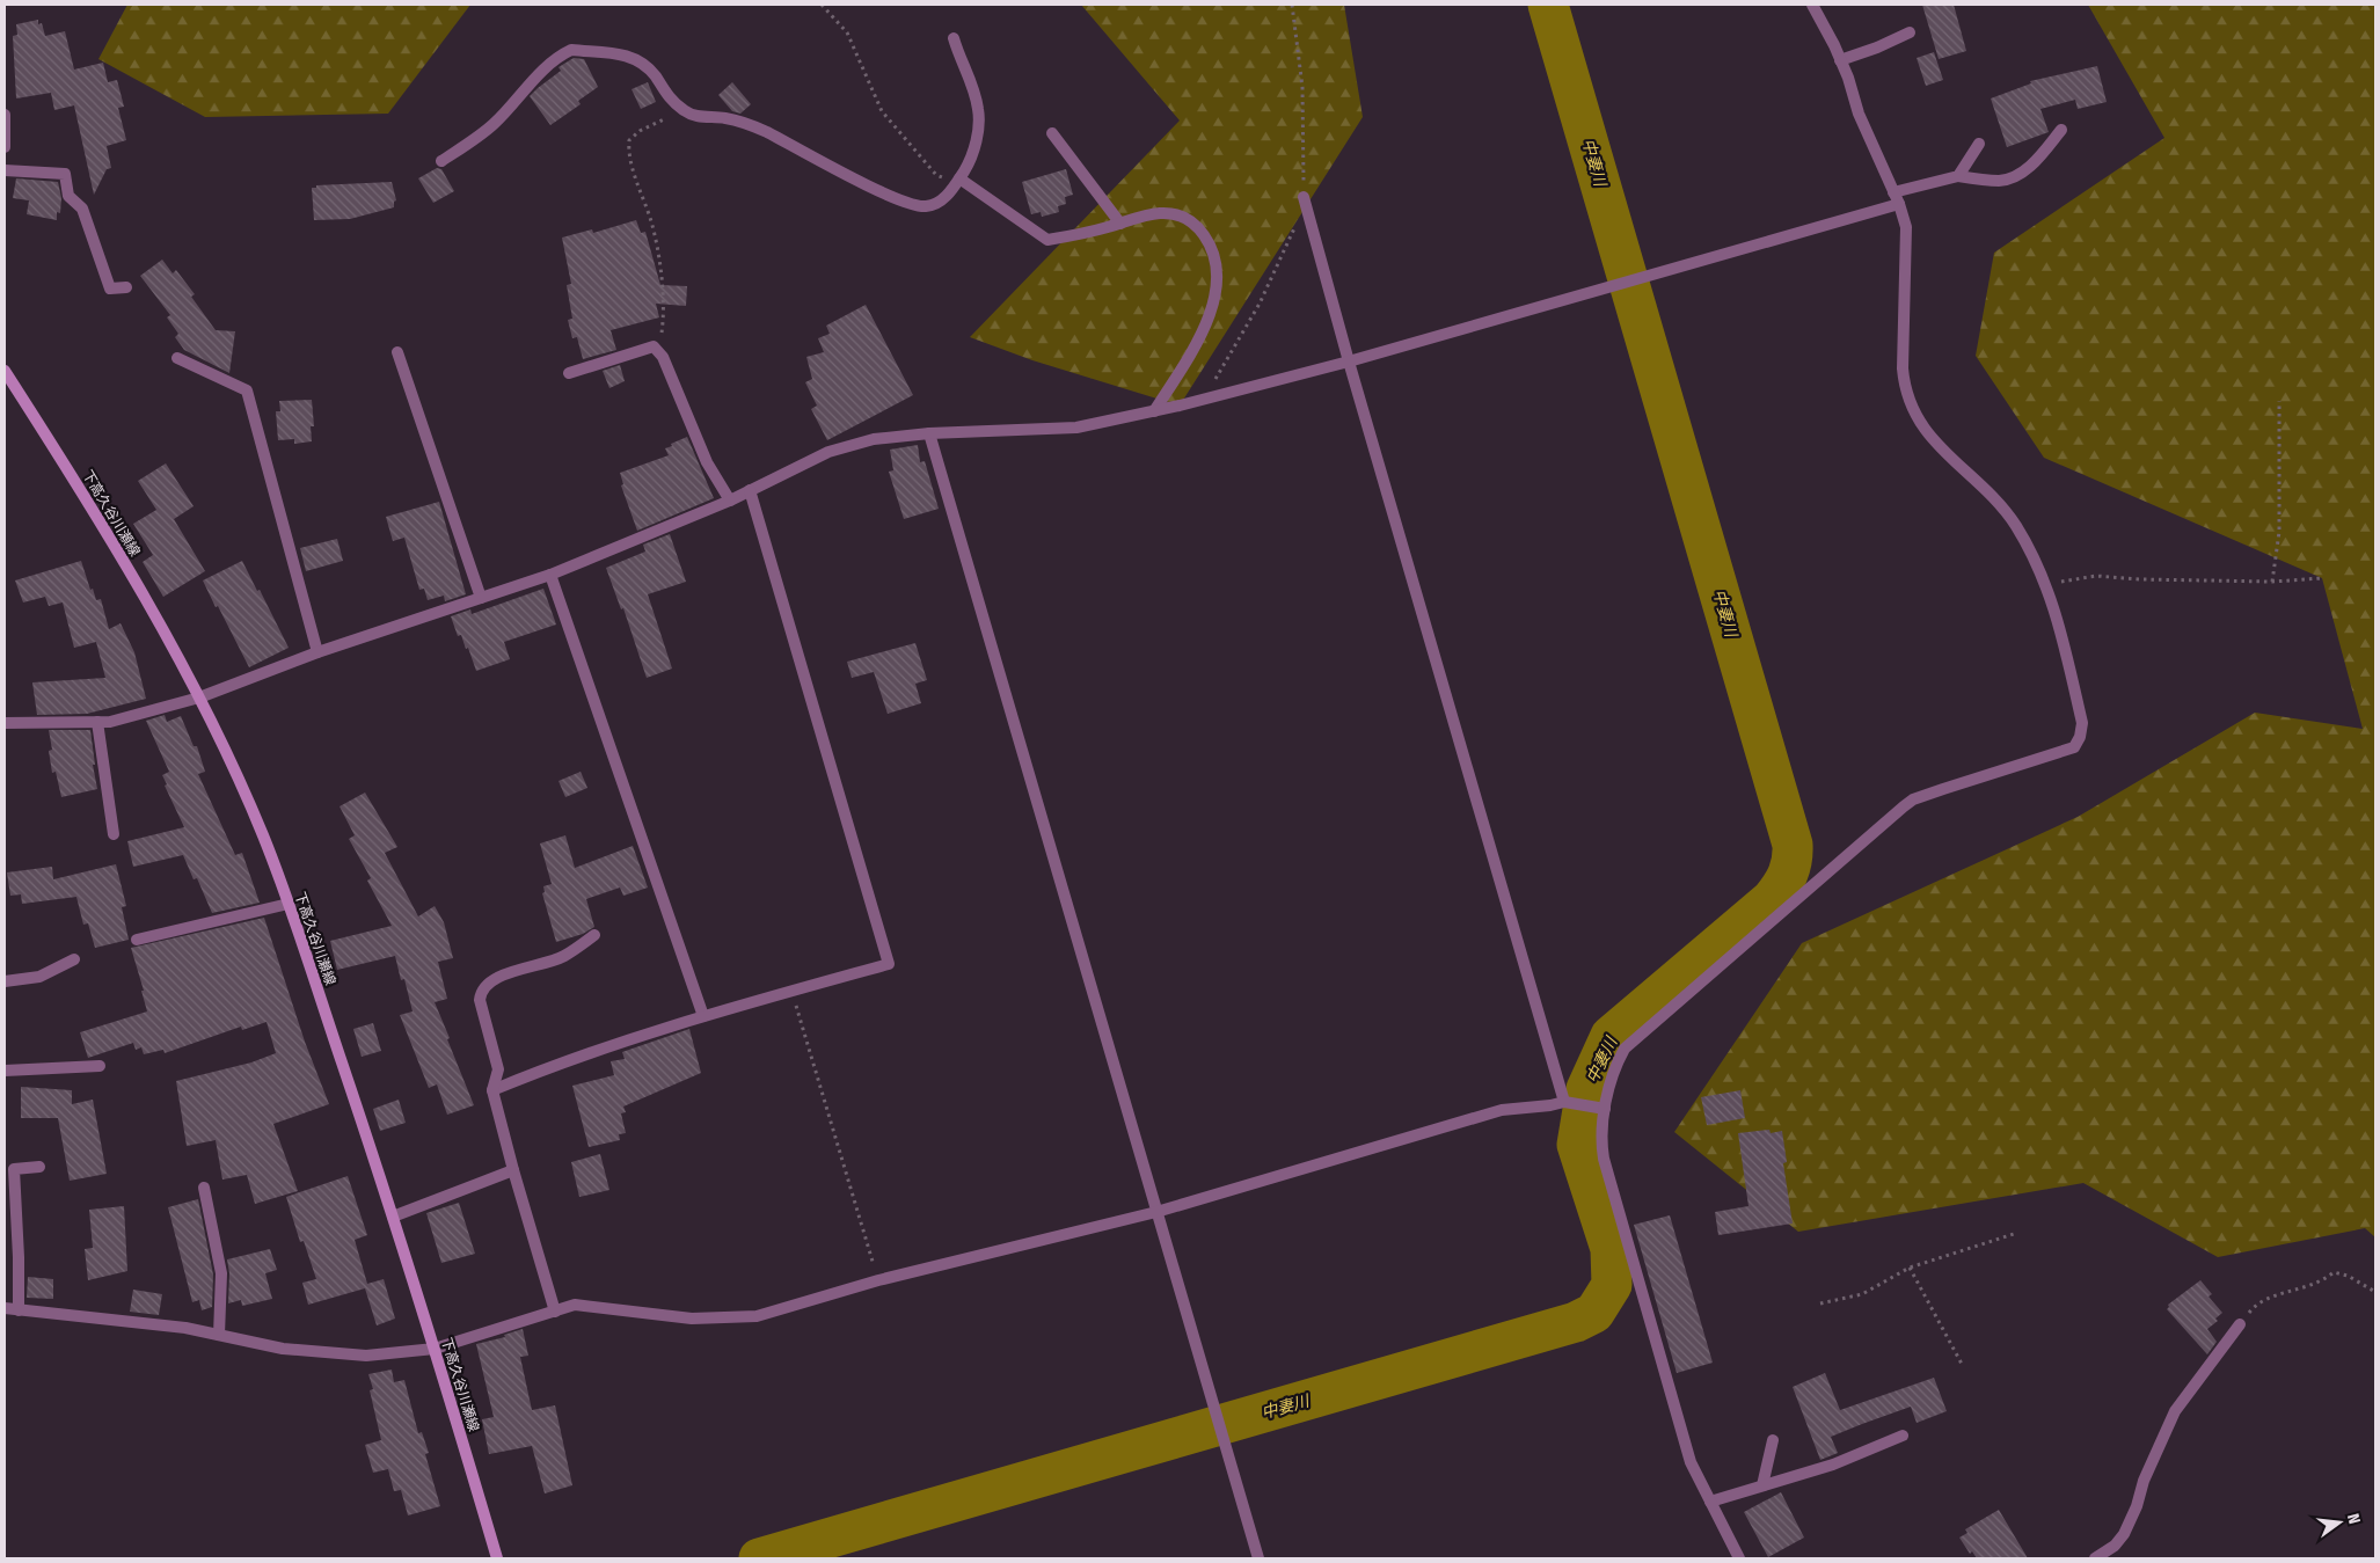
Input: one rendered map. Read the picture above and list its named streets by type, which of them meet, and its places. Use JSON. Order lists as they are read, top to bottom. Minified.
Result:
{"streets":{"main road":["下高久谷川瀬線"]},"water":["中妻川"],"north":"right"}
